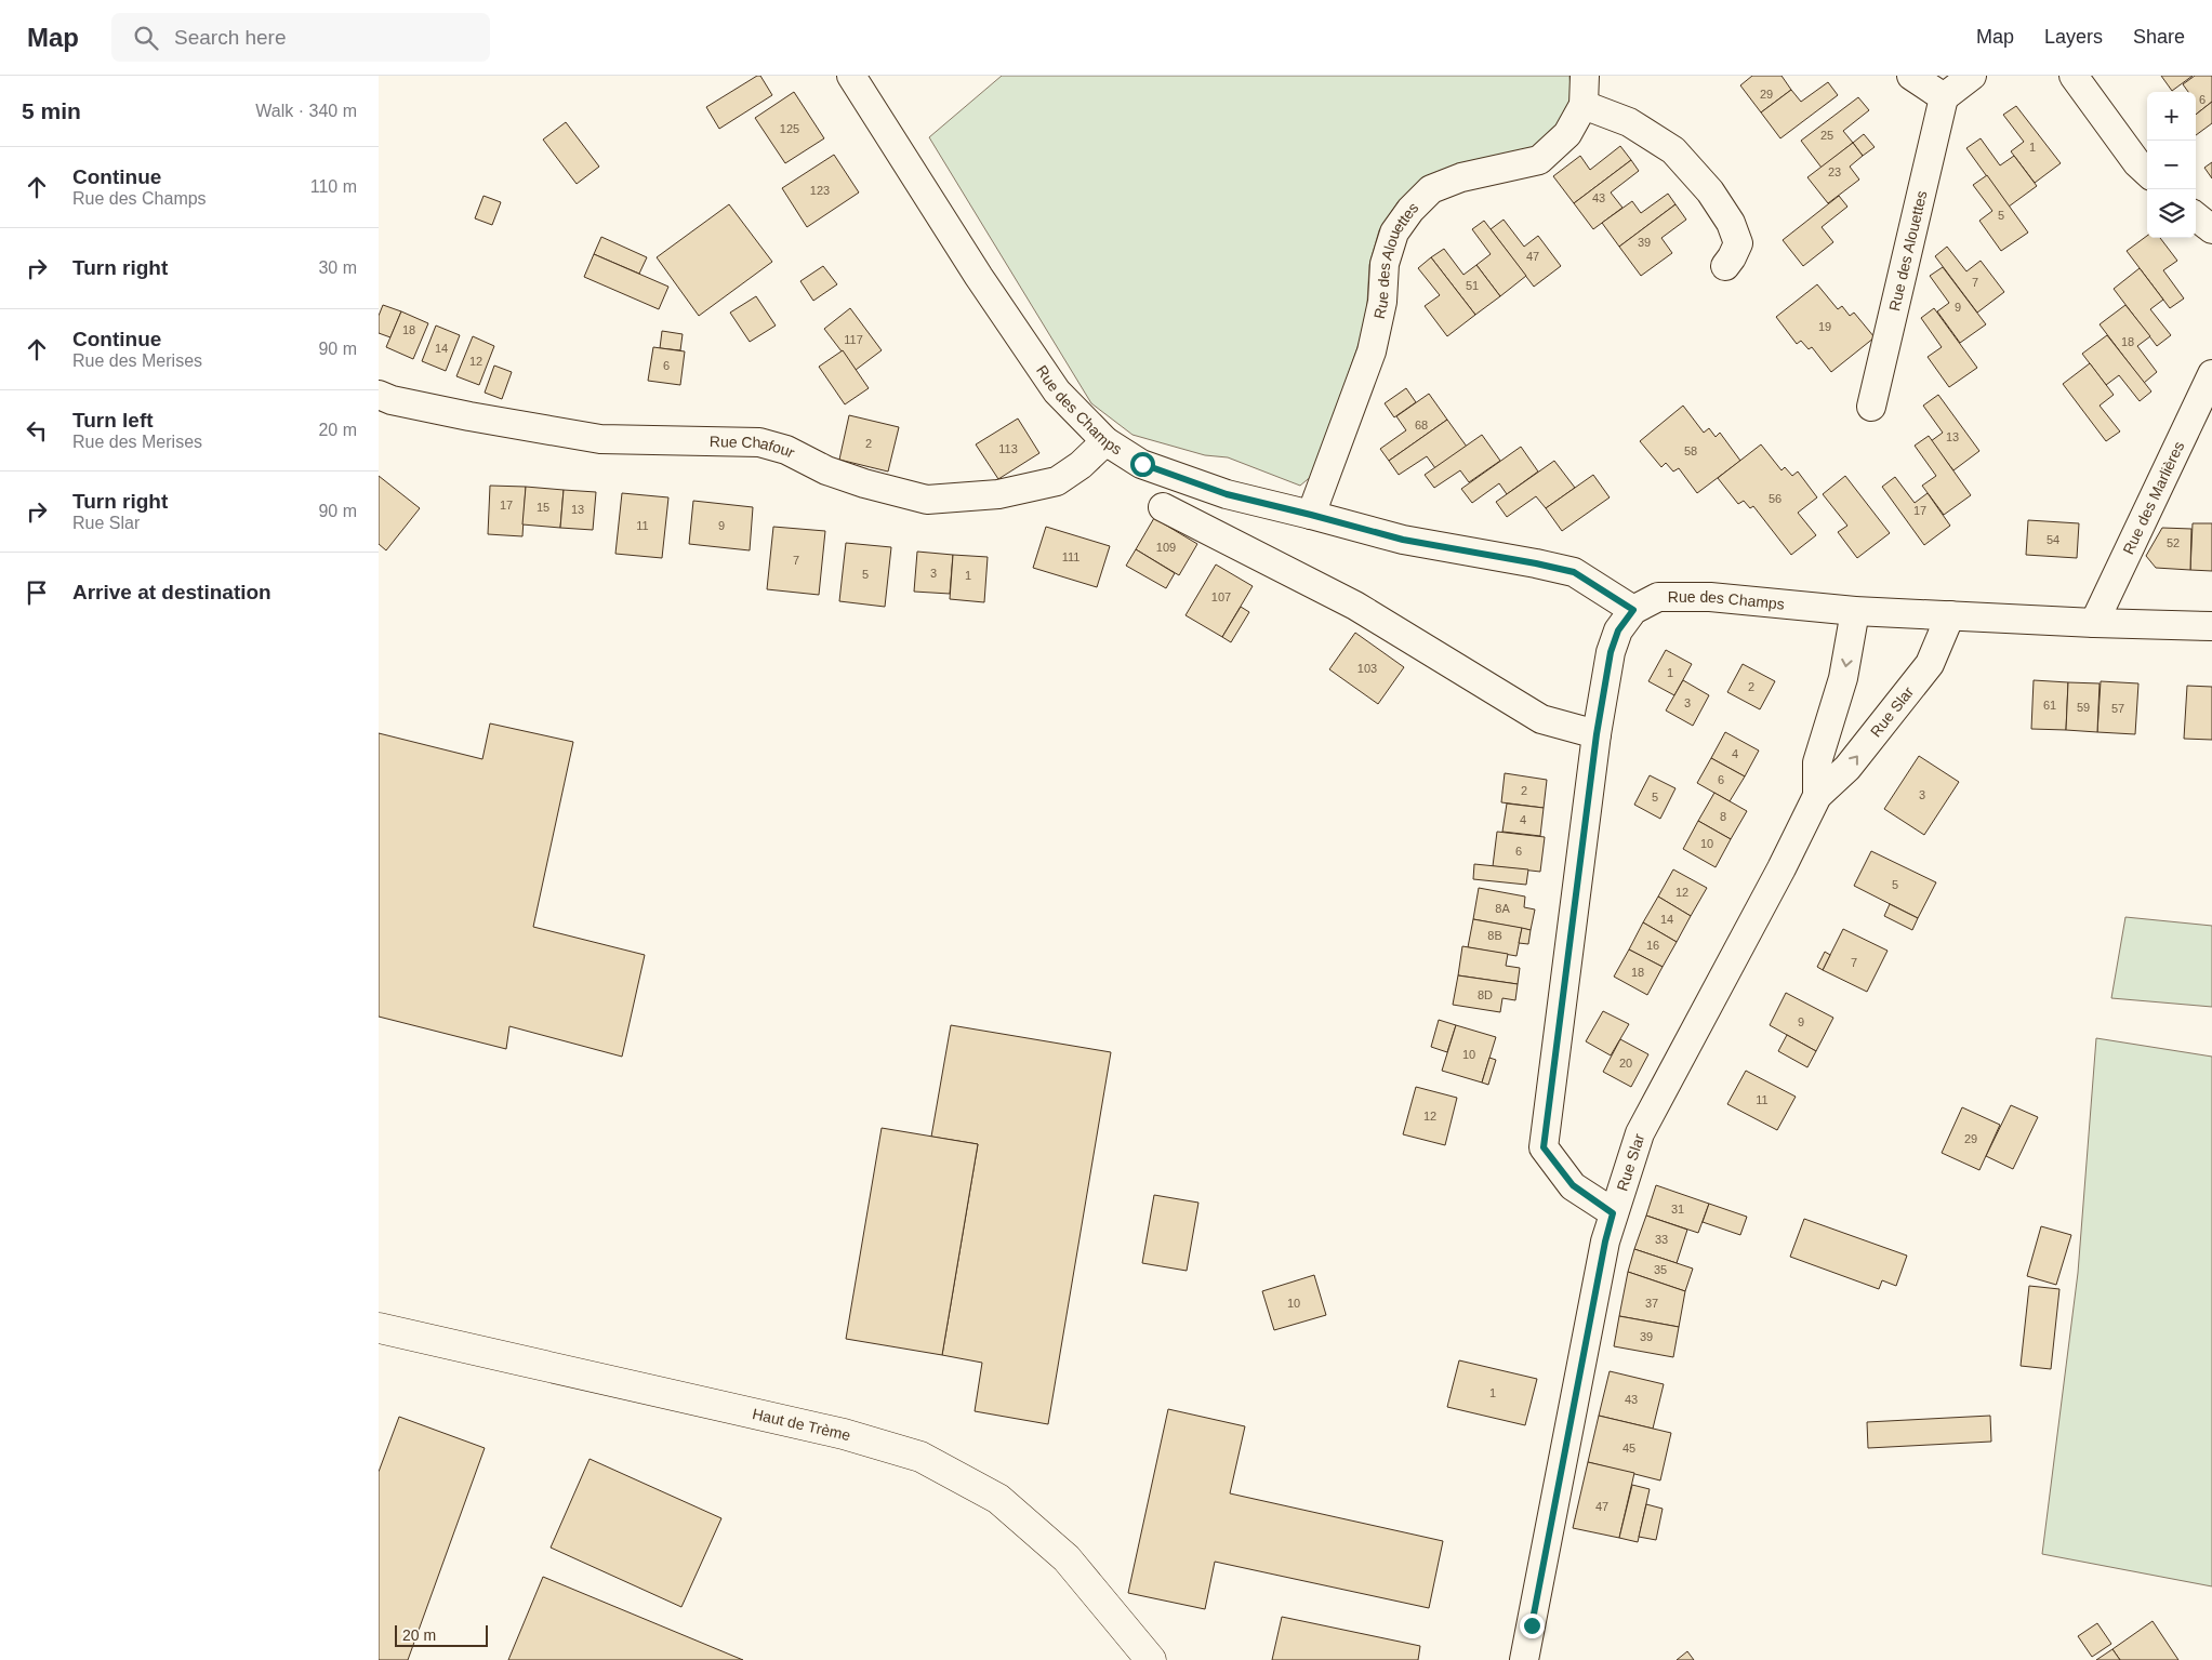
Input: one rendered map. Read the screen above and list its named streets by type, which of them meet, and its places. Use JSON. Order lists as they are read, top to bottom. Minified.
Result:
{"streets":{"street":["Rue des Alouettes","Rue des Champs","Rue Chafour","Rue des Marlières","Rue Slar","Haut de Trème"]},"crossings":[["Rue des Alouettes","Rue des Champs"],["Rue des Champs","Rue Chafour"],["Rue des Champs","Rue des Marlières"],["Rue des Champs","Rue Slar"]],"house_numbers":["29","6","125","25","1","23","123","43","5","39","47","7","51","9","19","18","117","18","14","12","6","68","13","2","113","58","56","17","15","13","17","11","9","54","52","109","111","7","3","5","1","107","103","1","2","3","61","59","57","4","6","2","3","5","8","4","10","6","5","12","8A","14","8B","16","7","18","8D","9","10","20","11","12","29","31","33","35","10","37","39","1","43","45","47"],"scale_bar":"20 m","page":{"header":"Map","search":"Search here","nav":["Map","Layers","Share"],"heading":["5 min","Walk · 340 m"],"map_buttons":["+","−"],"list":[["Continue","Rue des Champs","110 m"],["Turn right","30 m"],["Continue","Rue des Merises","90 m"],["Turn left","Rue des Merises","20 m"],["Turn right","Rue Slar","90 m"],"Arrive at destination"],"scale":"20 m"}}
